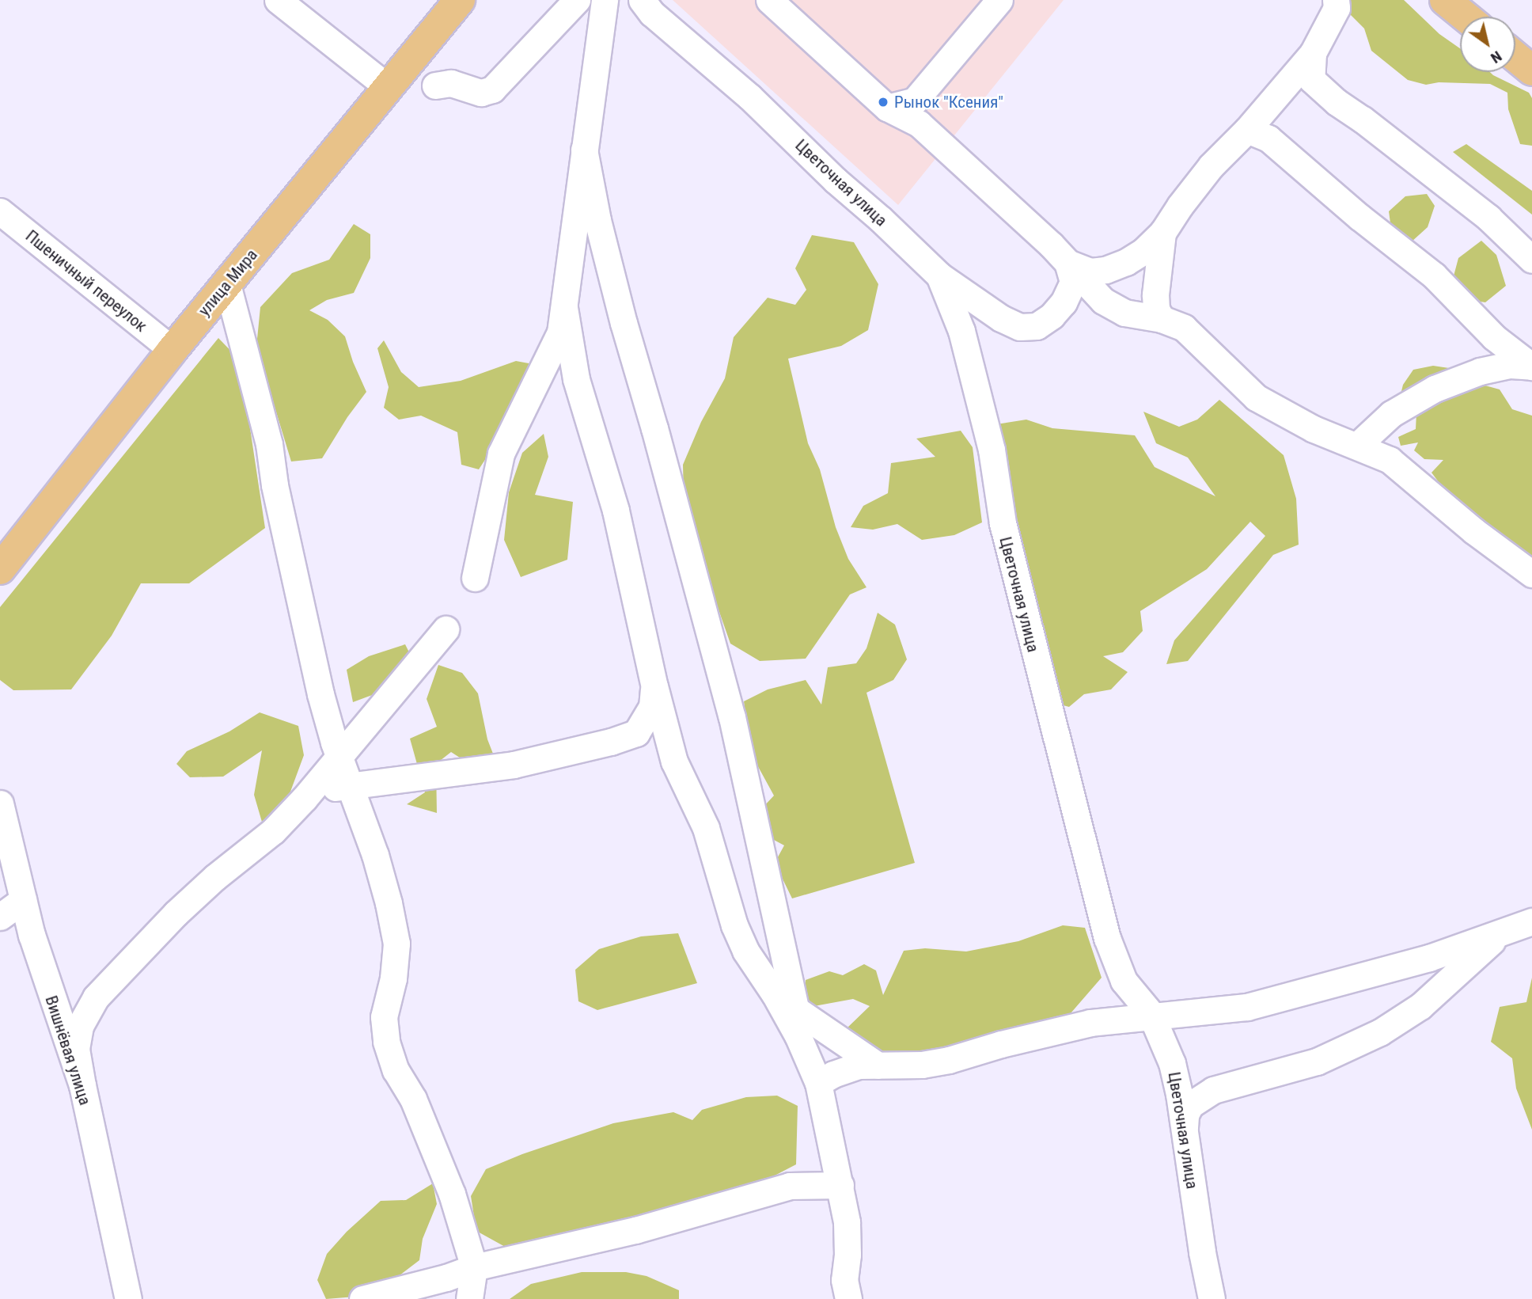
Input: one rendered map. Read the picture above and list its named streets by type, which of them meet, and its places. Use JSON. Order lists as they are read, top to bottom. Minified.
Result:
{"streets":{"main road":["улица Мира"],"street":["Цветочная улица","Пшеничный переулок","Вишнёвая улица"]},"crossings":[["Пшеничный переулок","улица Мира"]],"places":["Рынок \"Ксения\""],"north":"bottom right"}
